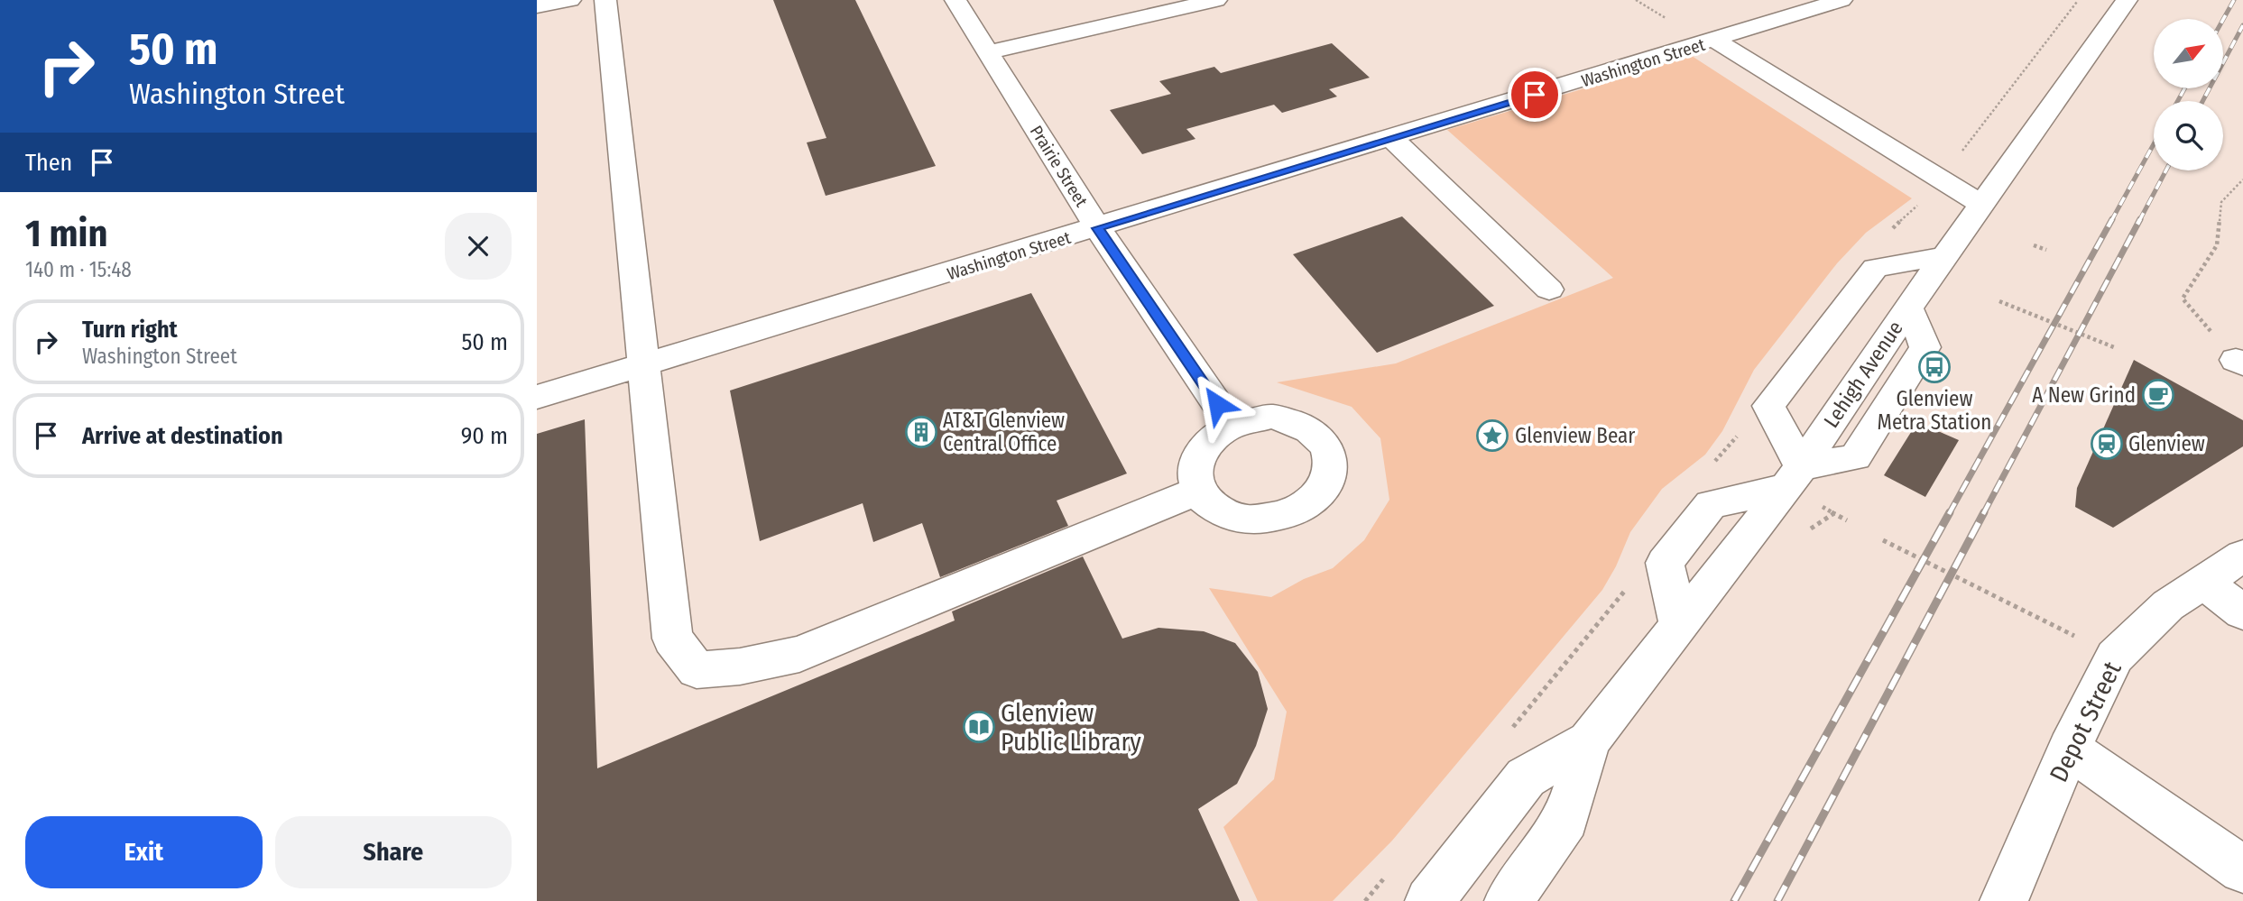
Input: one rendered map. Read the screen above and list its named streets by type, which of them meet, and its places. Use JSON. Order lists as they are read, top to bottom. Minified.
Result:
{"streets":{"street":["Washington Street","Prairie Street","Lehigh Avenue","Depot Street"]},"crossings":[["Washington Street","Prairie Street"]],"places":{"bus stop":["Glenview Metra Station"],"cafe":["A New Grind"],"building":["AT&T Glenview Central Office"],"place":["Glenview Bear"],"station":["Glenview"],"library":["Glenview Public Library"]},"north":"top right","page":{"turn":["50 m","Washington Street"],"then":"Then","heading":["1 min","140 m · 15:48"],"list":[{"name":"Turn right","note":"Washington Street","value":"50 m"},{"name":"Arrive at destination","value":"90 m"}],"buttons":["Exit","Share"]}}
